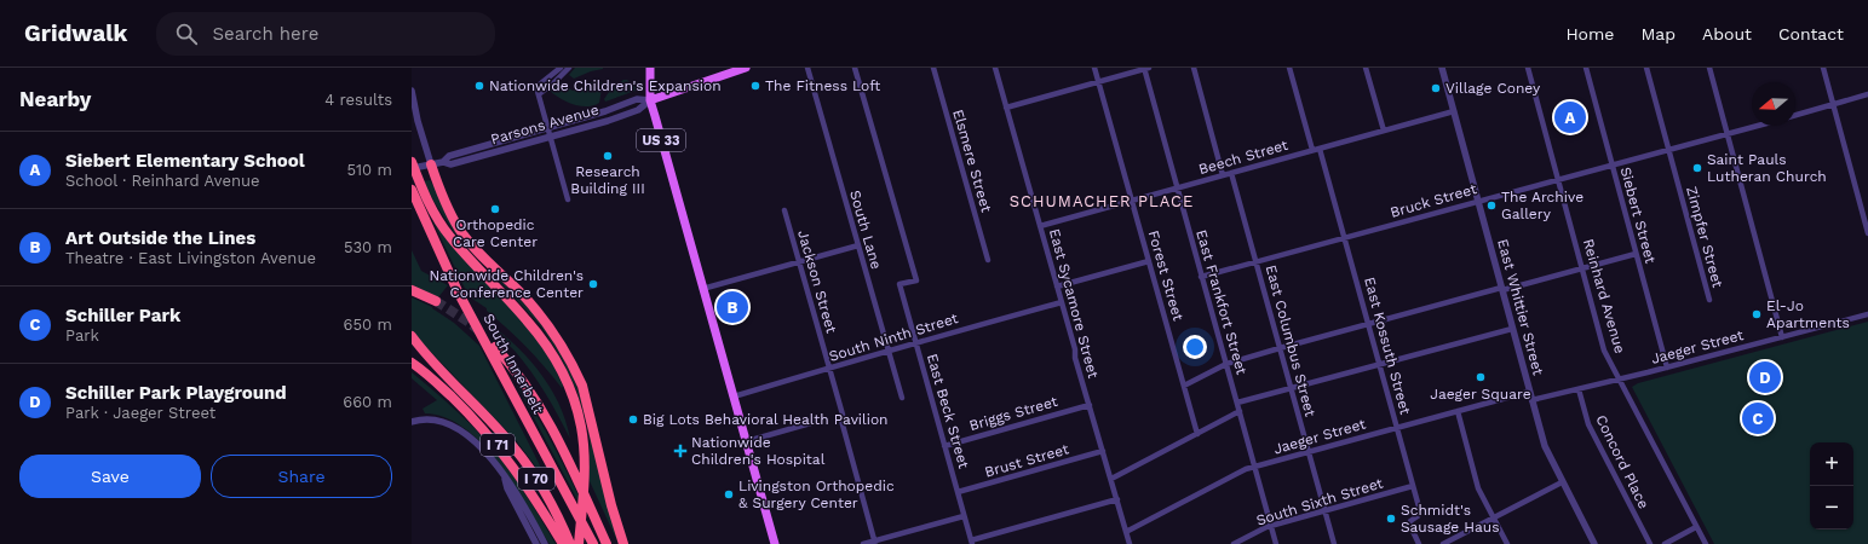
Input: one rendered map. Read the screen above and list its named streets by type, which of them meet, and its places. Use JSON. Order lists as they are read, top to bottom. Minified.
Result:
{"streets":{"highway":["South Innerbelt","I 71","I 70"],"main road":["Parsons Avenue","US 33"],"street":["Beech Street","Elsmere Street","Bruck Street","Siebert Street","South Lane","Zimpfer Street","Forest Street","Jackson Street","Reinhard Avenue","East Frankfort Street","East Sycamore Street","East Whittier Street","South Ninth Street","East Columbus Street","East Kossuth Street","Jaeger Street","East Beck Street","Briggs Street","Brust Street","Concord Place","South Sixth Street"]},"crossings":[["Parsons Avenue","US 33"],["US 33","South Ninth Street"],["Beech Street","Forest Street"],["Beech Street","East Frankfort Street"],["Beech Street","East Sycamore Street"],["Beech Street","East Whittier Street"],["Beech Street","East Columbus Street"],["Beech Street","East Kossuth Street"],["Bruck Street","Siebert Street"],["Bruck Street","Zimpfer Street"],["Bruck Street","Reinhard Avenue"],["Bruck Street","East Frankfort Street"],["Bruck Street","East Whittier Street"],["Bruck Street","East Columbus Street"],["Bruck Street","East Kossuth Street"],["Siebert Street","Jaeger Street"],["South Lane","South Ninth Street"],["Jackson Street","South Ninth Street"],["Reinhard Avenue","Jaeger Street"],["East Frankfort Street","Jaeger Street"],["East Frankfort Street","South Sixth Street"],["East Sycamore Street","South Ninth Street"],["East Sycamore Street","Jaeger Street"],["East Sycamore Street","Briggs Street"],["East Sycamore Street","Brust Street"],["East Whittier Street","Jaeger Street"],["South Ninth Street","East Beck Street"],["East Columbus Street","Jaeger Street"],["East Columbus Street","South Sixth Street"],["East Kossuth Street","Jaeger Street"],["East Kossuth Street","South Sixth Street"],["Jaeger Street","Concord Place"],["East Beck Street","Briggs Street"],["East Beck Street","Brust Street"]],"districts":["SCHUMACHER PLACE"],"places":{"other":["Nationwide Children's Expansion","The Fitness Loft","Village Coney","Research Building III","Saint Pauls Lutheran Church","The Archive Gallery","Orthopedic Care Center","Nationwide Children's Conference Center","El-Jo Apartments","Jaeger Square","Big Lots Behavioral Health Pavilion","Livingston Orthopedic & Surgery Center","Schmidt's Sausage Haus"],"health":["Nationwide Children's Hospital"]},"north":"left","page":{"header":"Gridwalk","search":"Search here","nav":["Home","Map","About","Contact"],"heading":["Nearby","4 results"],"pins":["A","B","D","C"],"list":[{"mark":"A","name":"Siebert Elementary School","note":"School · Reinhard Avenue","value":"510 m"},{"mark":"B","name":"Art Outside the Lines","note":"Theatre · East Livingston Avenue","value":"530 m"},{"mark":"C","name":"Schiller Park","note":"Park","value":"650 m"},{"mark":"D","name":"Schiller Park Playground","note":"Park · Jaeger Street","value":"660 m"}],"buttons":["Save","Share"],"map_buttons":["+","−"]}}
